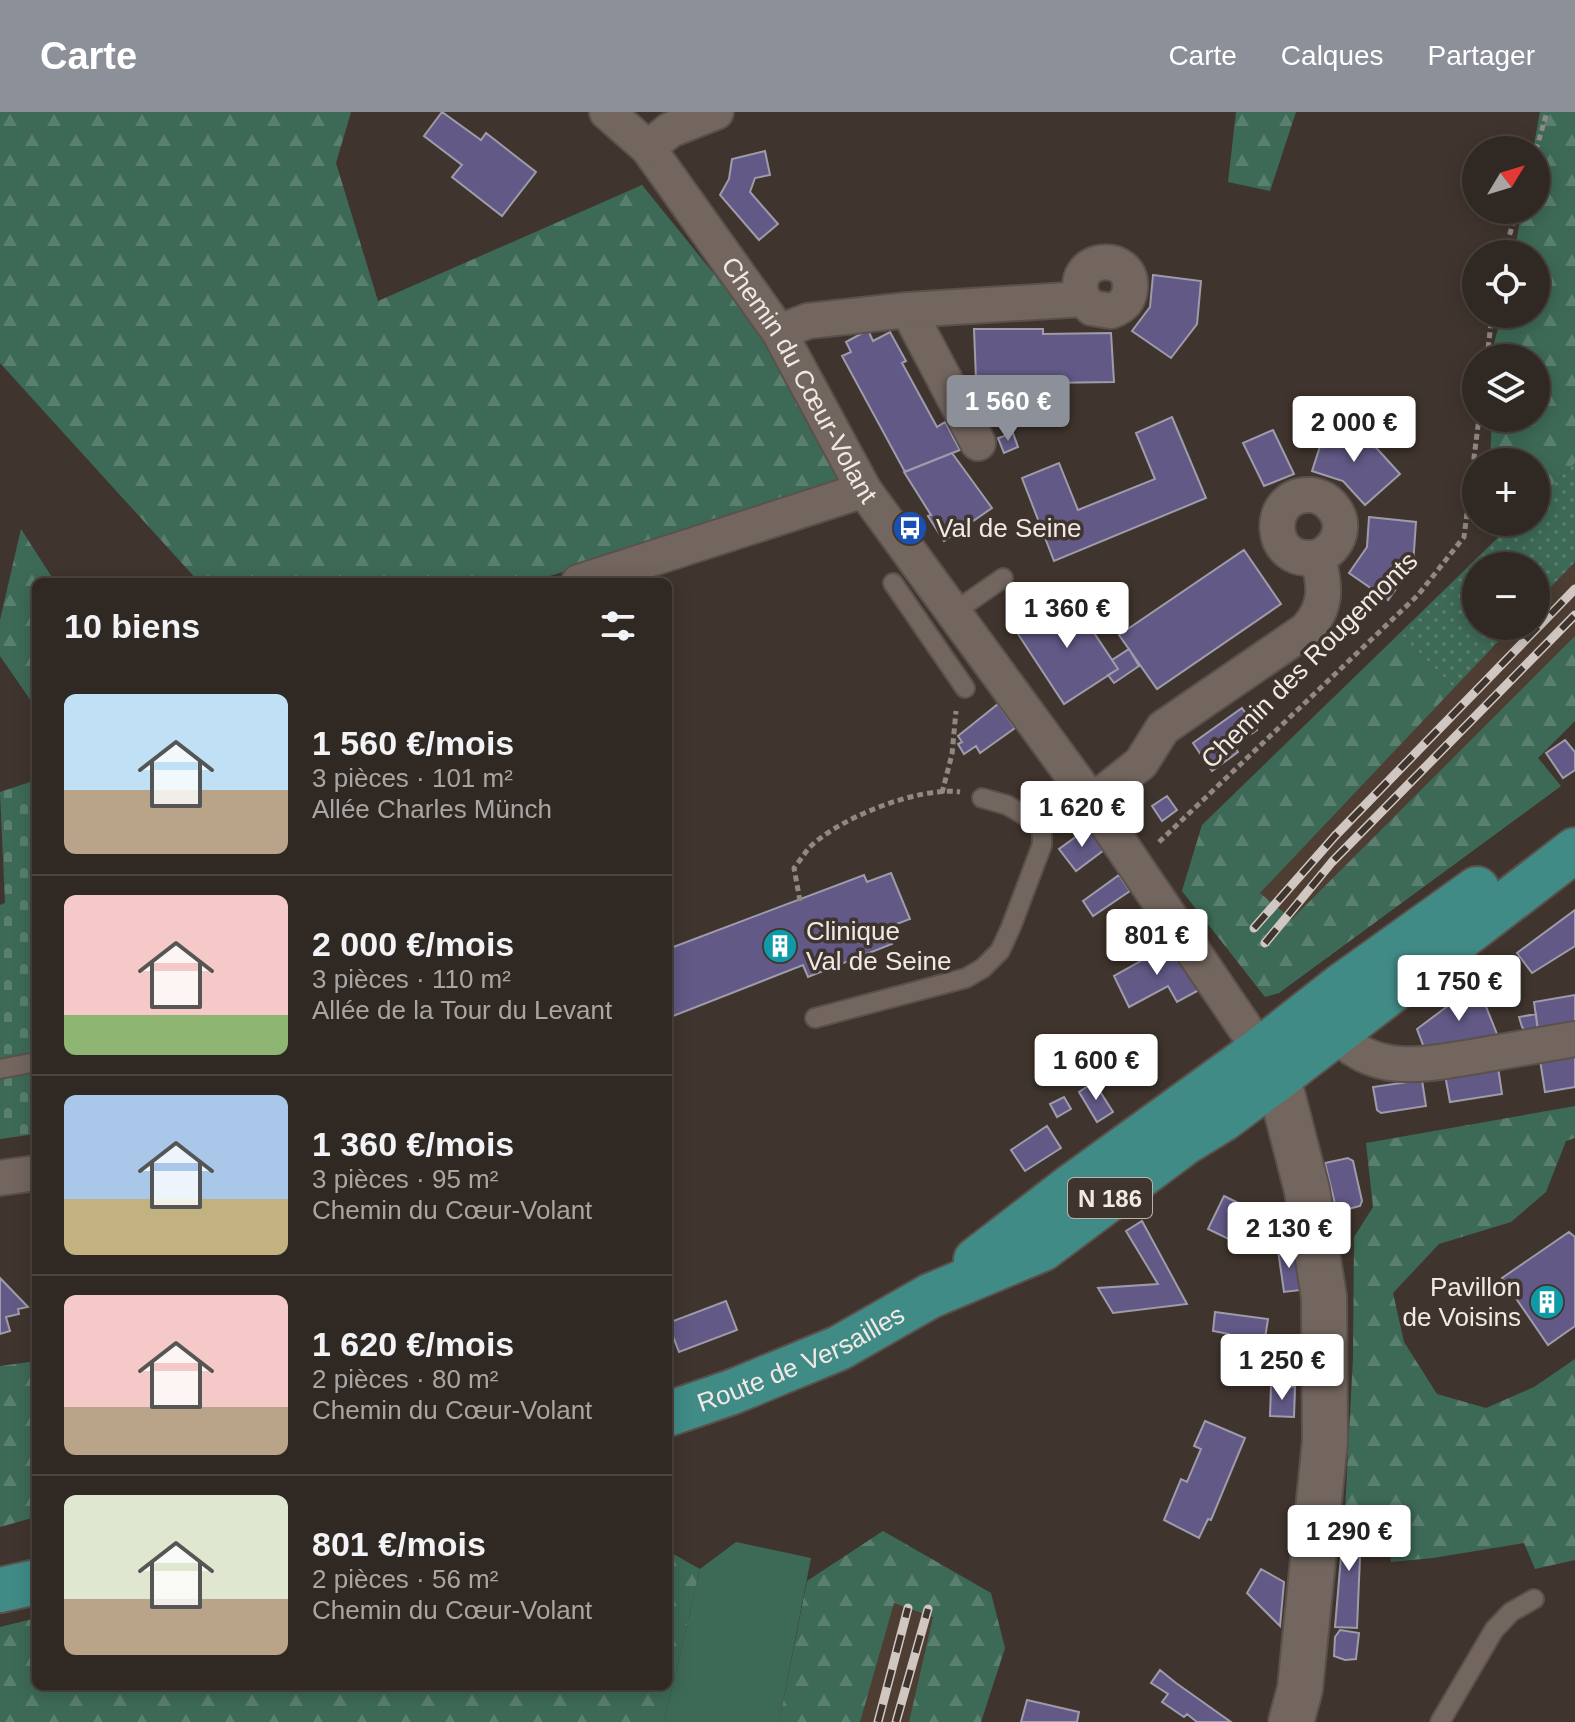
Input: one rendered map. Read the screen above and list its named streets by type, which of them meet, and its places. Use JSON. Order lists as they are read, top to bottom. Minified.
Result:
{"streets":{"main road":["N 186","Route de Versailles"],"street":["Chemin du Cœur-Volant"],"path":["Chemin des Rougemonts"]},"crossings":[["Chemin du Cœur-Volant","Chemin des Rougemonts"],["Chemin du Cœur-Volant","Route de Versailles"]],"places":{"bus stop":["Val de Seine"],"building":["Clinique Val de Seine","Pavillon de Voisins"]},"north":"top right","page":{"header":"Carte","nav":["Carte","Calques","Partager"],"map_buttons":["+","−"],"price":["1 560 €","2 000 €","1 360 €","1 620 €","801 €","1 750 €","1 600 €","2 130 €","1 250 €","1 290 €"],"heading":"10 biens","list":[{"name":"1 560 €/mois","note":"3 pièces · 101 m² · Allée Charles Münch"},{"name":"2 000 €/mois","note":"3 pièces · 110 m² · Allée de la Tour du Levant"},{"name":"1 360 €/mois","note":"3 pièces · 95 m² · Chemin du Cœur-Volant"},{"name":"1 620 €/mois","note":"2 pièces · 80 m² · Chemin du Cœur-Volant"},{"name":"801 €/mois","note":"2 pièces · 56 m² · Chemin du Cœur-Volant"}]}}
